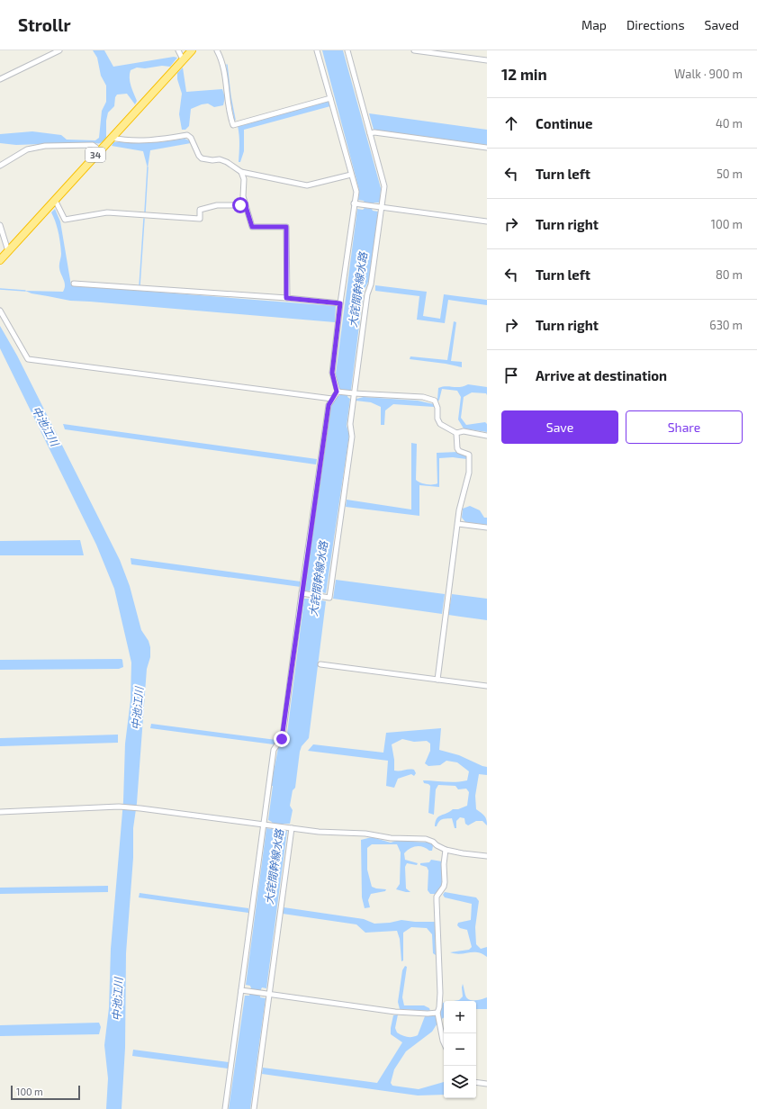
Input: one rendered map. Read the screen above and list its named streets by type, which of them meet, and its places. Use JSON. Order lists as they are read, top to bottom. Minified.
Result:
{"streets":{"highway":["34"]},"water":["大詫間幹線水路","中池江川"],"scale_bar":"100 m","page":{"header":"Strollr","nav":["Map","Directions","Saved"],"heading":["12 min","Walk · 900 m"],"list":[["Continue","40 m"],["Turn left","50 m"],["Turn right","100 m"],["Turn left","80 m"],["Turn right","630 m"],"Arrive at destination"],"buttons":["Save","Share"],"map_buttons":["+","−"],"scale":"100 m"}}
